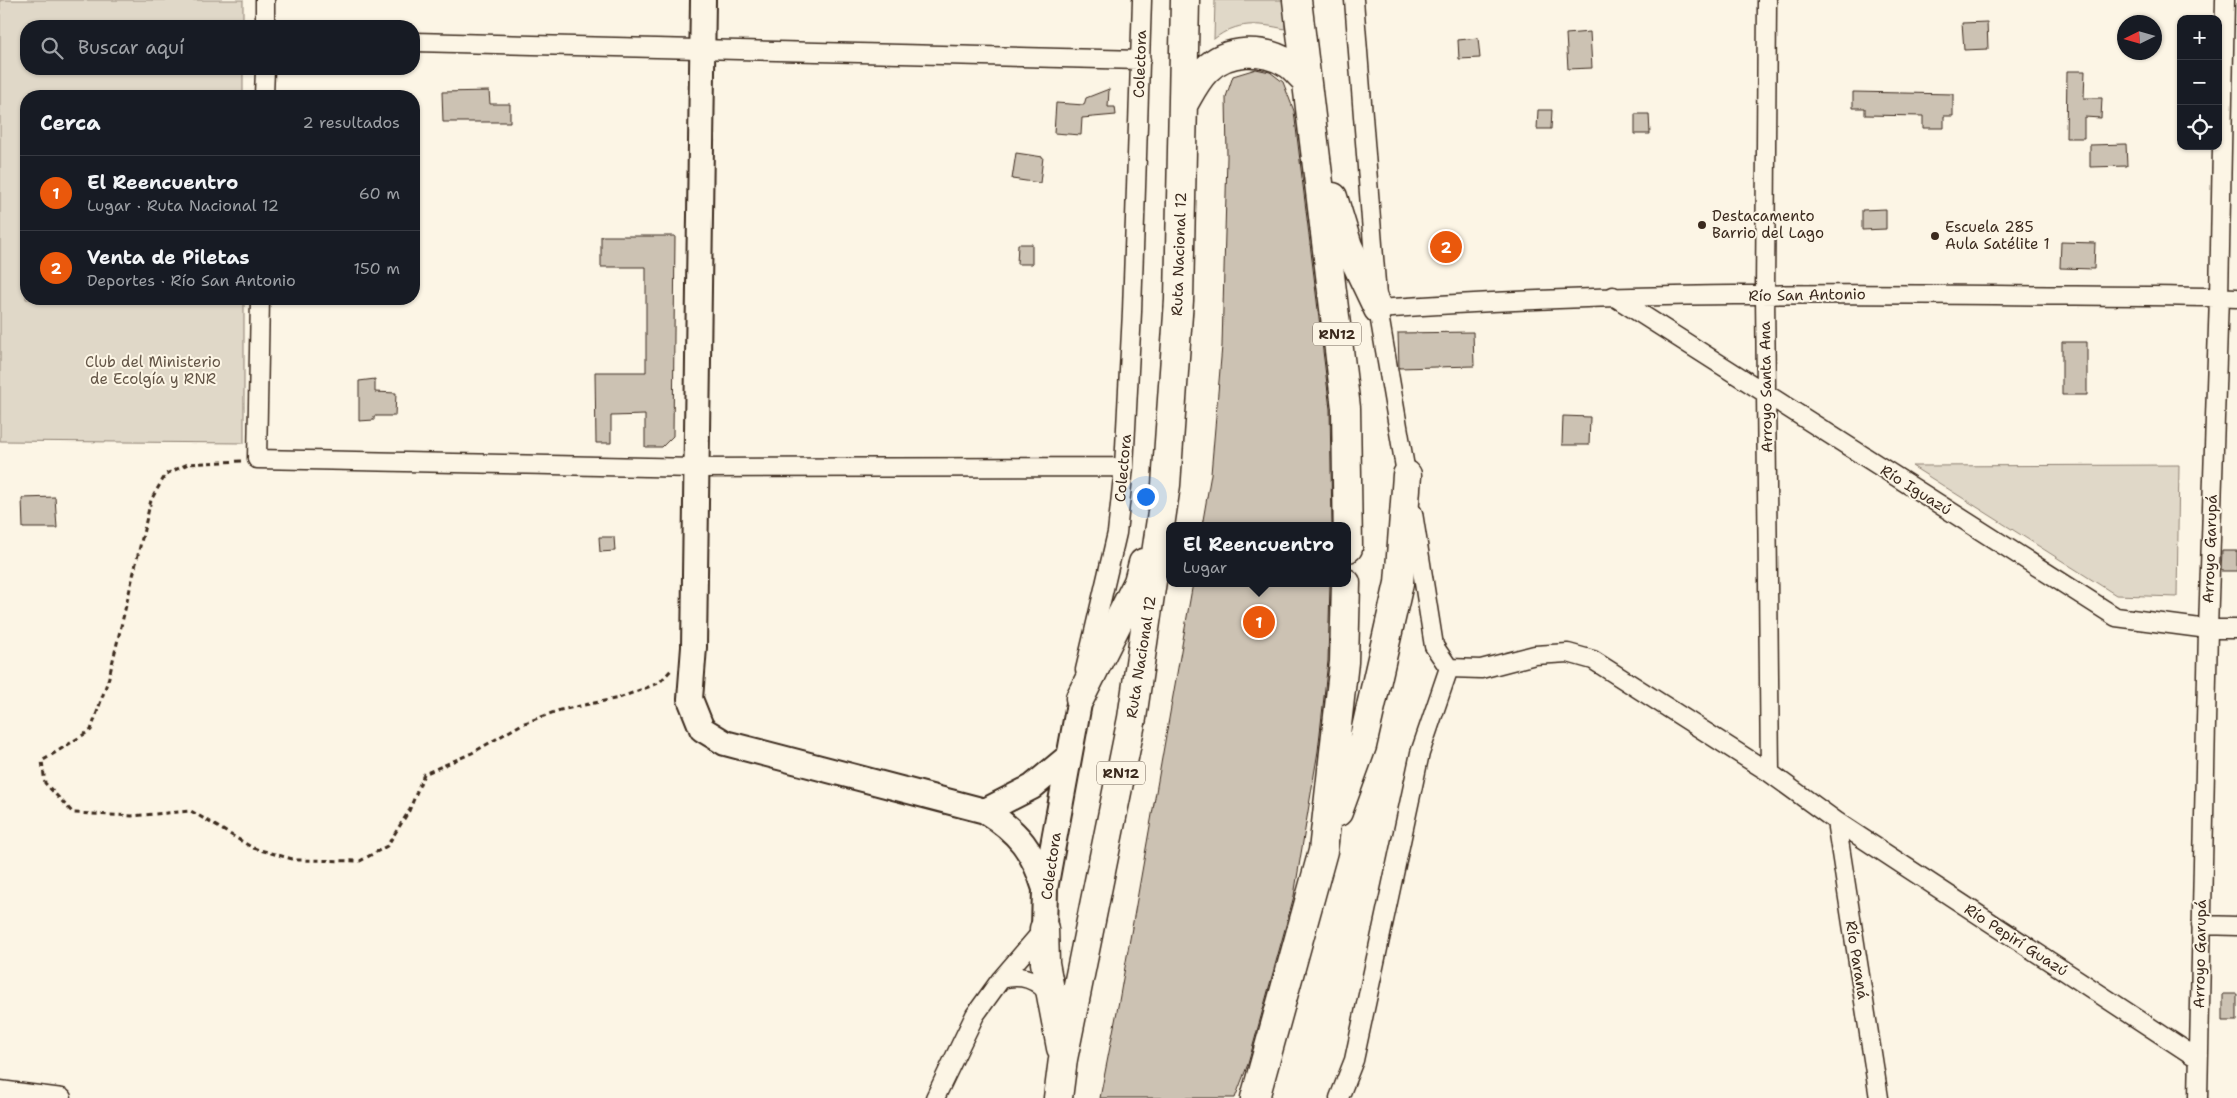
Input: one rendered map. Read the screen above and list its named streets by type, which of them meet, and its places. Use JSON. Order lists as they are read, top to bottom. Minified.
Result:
{"streets":{"highway":["Ruta Nacional 12","RN12"],"main road":["Colectora"],"street":["Río San Antonio","Arroyo Santa Ana","Río Iguazú","Arroyo Garupá","Río Pepirí Guazú","Río Paraná"]},"crossings":[["Río San Antonio","Arroyo Santa Ana"],["Río San Antonio","Río Iguazú"],["Río San Antonio","Arroyo Garupá"],["Arroyo Santa Ana","Río Iguazú"],["Arroyo Santa Ana","Río Pepirí Guazú"],["Río Iguazú","Arroyo Garupá"],["Arroyo Garupá","Río Pepirí Guazú"],["Río Pepirí Guazú","Río Paraná"]],"parks":["Club del Ministerio de Ecolgía y RNR"],"places":["Destacamento Barrio del Lago","Escuela 285 Aula Satélite 1"],"north":"left","page":{"map_buttons":["+","−"],"search":"Buscar aquí","heading":["Cerca","2 resultados"],"list":[{"mark":"1","name":"El Reencuentro","note":"Lugar · Ruta Nacional 12","value":"60 m"},{"mark":"2","name":"Venta de Piletas","note":"Deportes · Río San Antonio","value":"150 m"}],"pins":["2","1"],"popup":["El Reencuentro","Lugar"]}}
